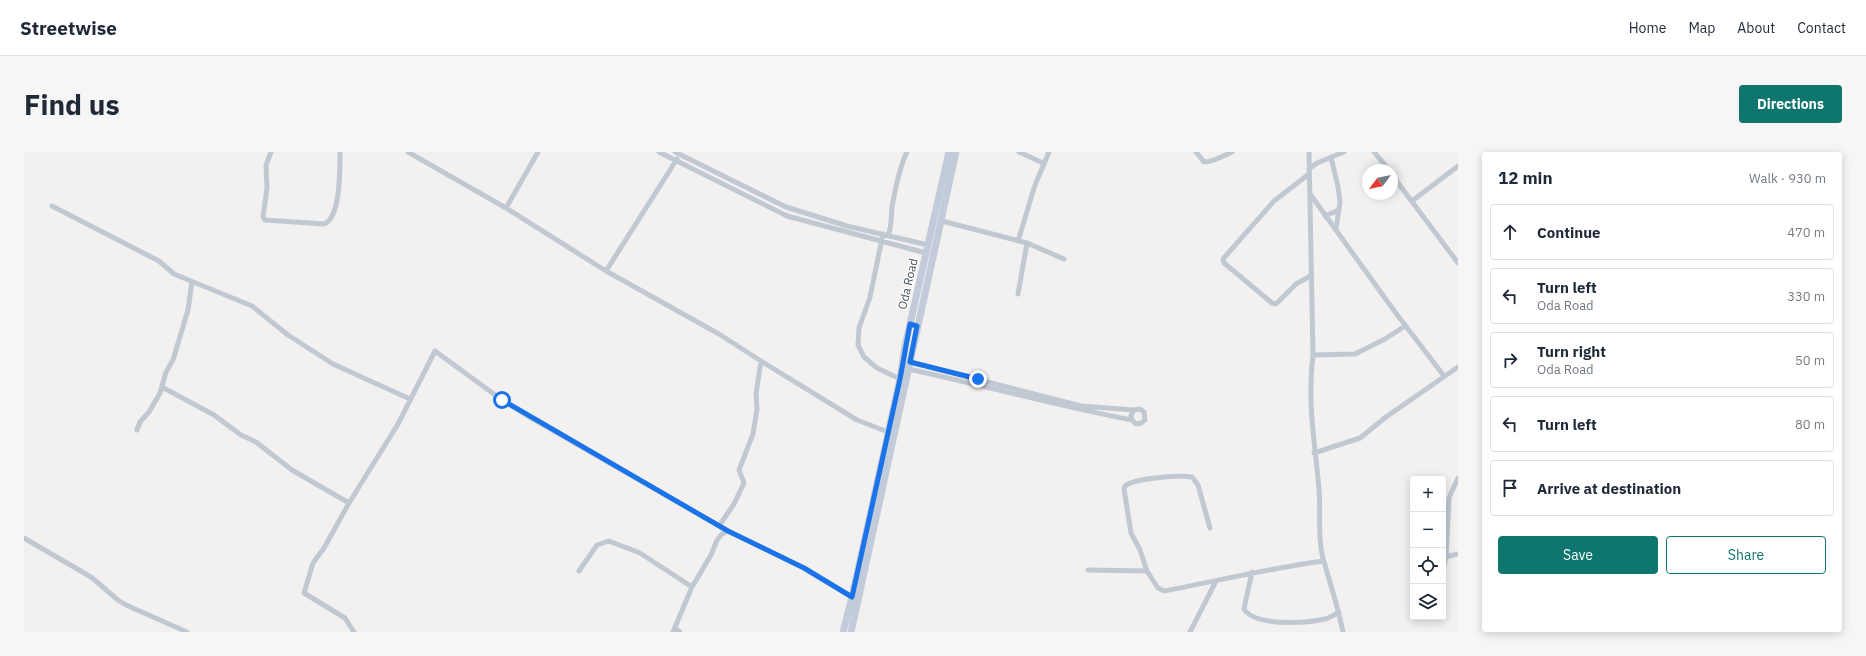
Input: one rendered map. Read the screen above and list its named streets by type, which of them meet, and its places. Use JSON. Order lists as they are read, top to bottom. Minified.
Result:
{"streets":{"street":["Oda Road"]},"north":"bottom left","page":{"header":"Streetwise","nav":["Home","Map","About","Contact"],"buttons":["Directions",["Save","Share"]],"title":"Find us","heading":["12 min","Walk · 930 m"],"list":[["Continue","470 m"],["Turn left","Oda Road","330 m"],["Turn right","Oda Road","50 m"],["Turn left","80 m"],"Arrive at destination"],"map_buttons":["+","−"]}}
